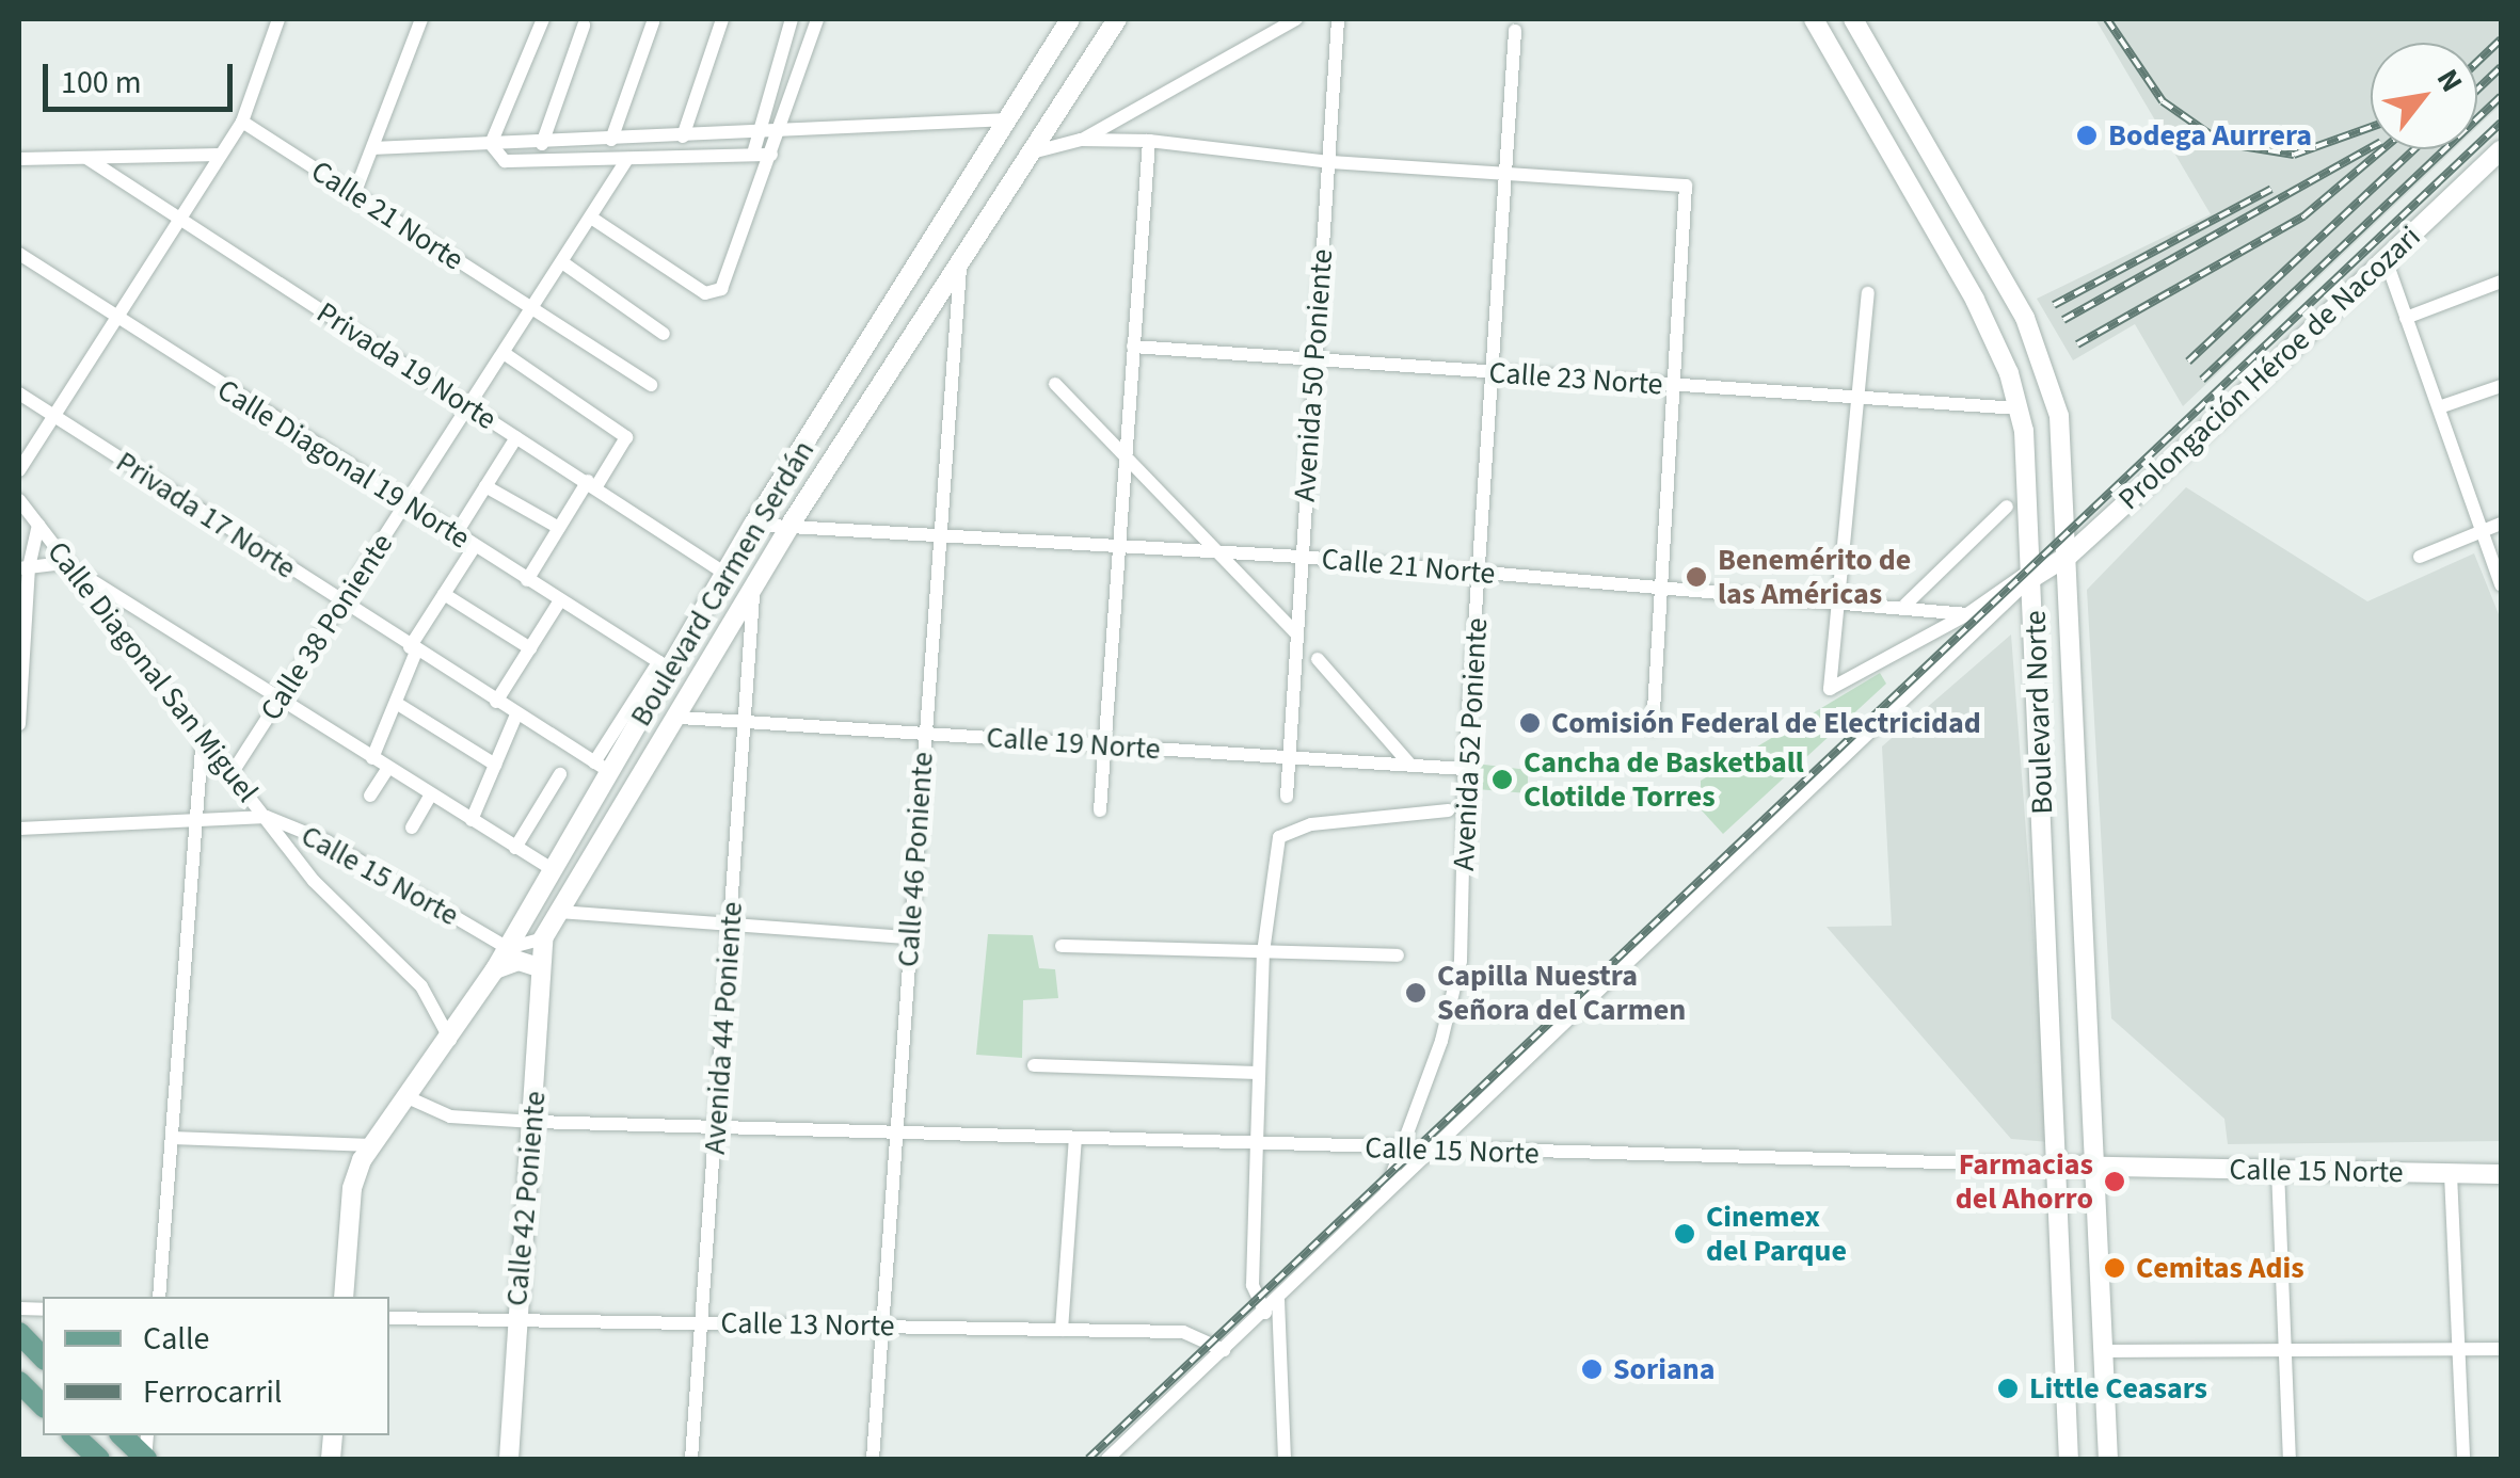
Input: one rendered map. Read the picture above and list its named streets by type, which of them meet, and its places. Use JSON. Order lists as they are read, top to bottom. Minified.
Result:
{"streets":{"main road":["Prolongación Héroe de Nacozari","Boulevard Carmen Serdán","Boulevard Norte","Calle 15 Norte","Calle 42 Poniente"],"street":["Calle 21 Norte","Privada 19 Norte","Avenida 50 Poniente","Calle 23 Norte","Calle Diagonal 19 Norte","Privada 17 Norte","Calle 38 Poniente","Calle Diagonal San Miguel","Calle 19 Norte","Avenida 52 Poniente","Calle 46 Poniente","Avenida 44 Poniente","Calle 13 Norte"]},"crossings":[["Calle 21 Norte","Avenida 50 Poniente"],["Calle 21 Norte","Boulevard Carmen Serdán"],["Calle 21 Norte","Calle 38 Poniente"],["Calle 21 Norte","Avenida 52 Poniente"],["Calle 21 Norte","Calle 46 Poniente"],["Privada 19 Norte","Boulevard Carmen Serdán"],["Privada 19 Norte","Calle 38 Poniente"],["Prolongación Héroe de Nacozari","Boulevard Norte"],["Avenida 50 Poniente","Calle 23 Norte"],["Avenida 50 Poniente","Calle 19 Norte"],["Calle 23 Norte","Boulevard Norte"],["Calle 23 Norte","Avenida 52 Poniente"],["Calle Diagonal 19 Norte","Boulevard Carmen Serdán"],["Calle Diagonal 19 Norte","Calle 38 Poniente"],["Privada 17 Norte","Boulevard Carmen Serdán"],["Privada 17 Norte","Calle 38 Poniente"],["Boulevard Carmen Serdán","Calle Diagonal San Miguel"],["Boulevard Carmen Serdán","Calle 19 Norte"],["Boulevard Carmen Serdán","Calle 46 Poniente"],["Boulevard Carmen Serdán","Calle 15 Norte"],["Boulevard Carmen Serdán","Avenida 44 Poniente"],["Boulevard Carmen Serdán","Calle 42 Poniente"],["Calle 38 Poniente","Calle Diagonal San Miguel"],["Calle Diagonal San Miguel","Calle 15 Norte"],["Boulevard Norte","Calle 15 Norte"],["Calle 19 Norte","Avenida 52 Poniente"],["Calle 19 Norte","Calle 46 Poniente"],["Calle 19 Norte","Avenida 44 Poniente"],["Avenida 52 Poniente","Calle 15 Norte"],["Calle 46 Poniente","Calle 15 Norte"],["Calle 46 Poniente","Calle 13 Norte"],["Calle 15 Norte","Avenida 44 Poniente"],["Calle 15 Norte","Calle 42 Poniente"],["Avenida 44 Poniente","Calle 13 Norte"],["Calle 42 Poniente","Calle 13 Norte"]],"places":["Bodega Aurrera","Benemérito de las Américas","Comisión Federal de Electricidad","Cancha de Basketball Clotilde Torres","Capilla Nuestra Señora del Carmen","Farmacias del Ahorro","Cinemex del Parque","Cemitas Adis","Soriana","Little Ceasars"],"legend":["Calle","Ferrocarril"],"scale_bar":"100 m","north":"top right"}
